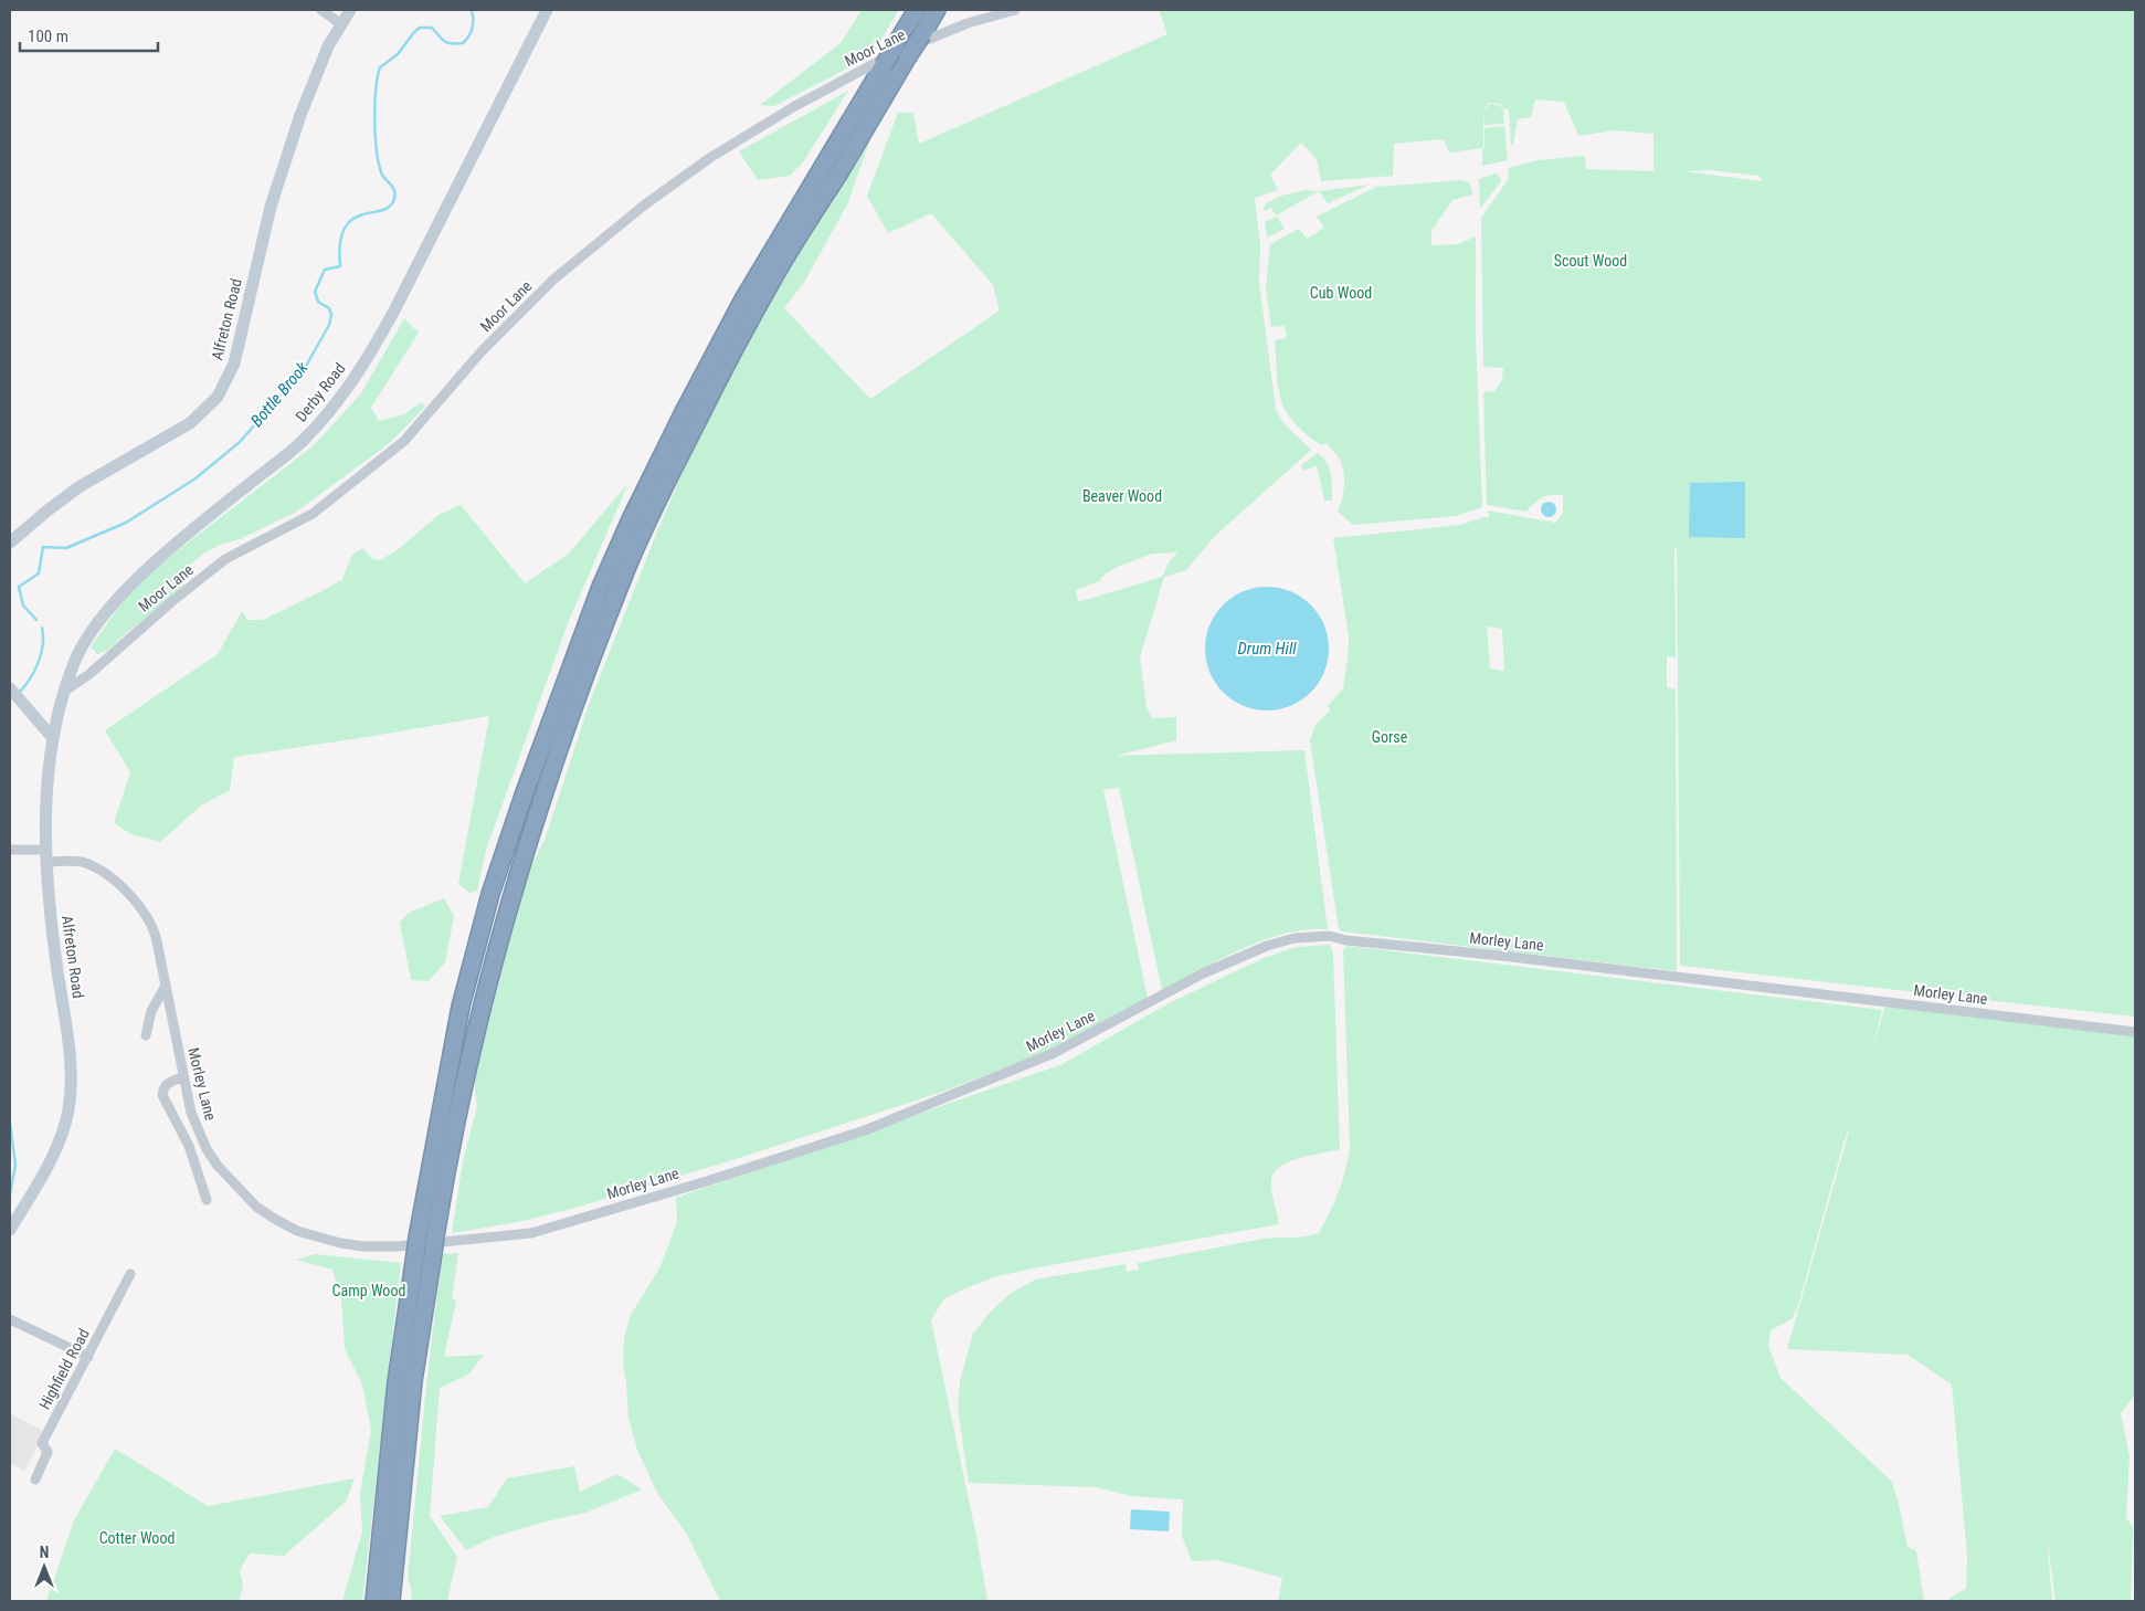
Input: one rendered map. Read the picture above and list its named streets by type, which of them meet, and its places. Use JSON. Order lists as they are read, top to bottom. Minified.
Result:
{"streets":{"main road":["Alfreton Road","Derby Road"],"street":["Moor Lane","Morley Lane","Highfield Road"]},"crossings":[["Moor Lane","Derby Road"],["Alfreton Road","Derby Road"],["Alfreton Road","Morley Lane"]],"water":["Bottle Brook","Drum Hill"],"parks":["Scout Wood","Cub Wood","Beaver Wood","Gorse","Camp Wood","Cotter Wood"],"scale_bar":"100 m","north":"top"}
